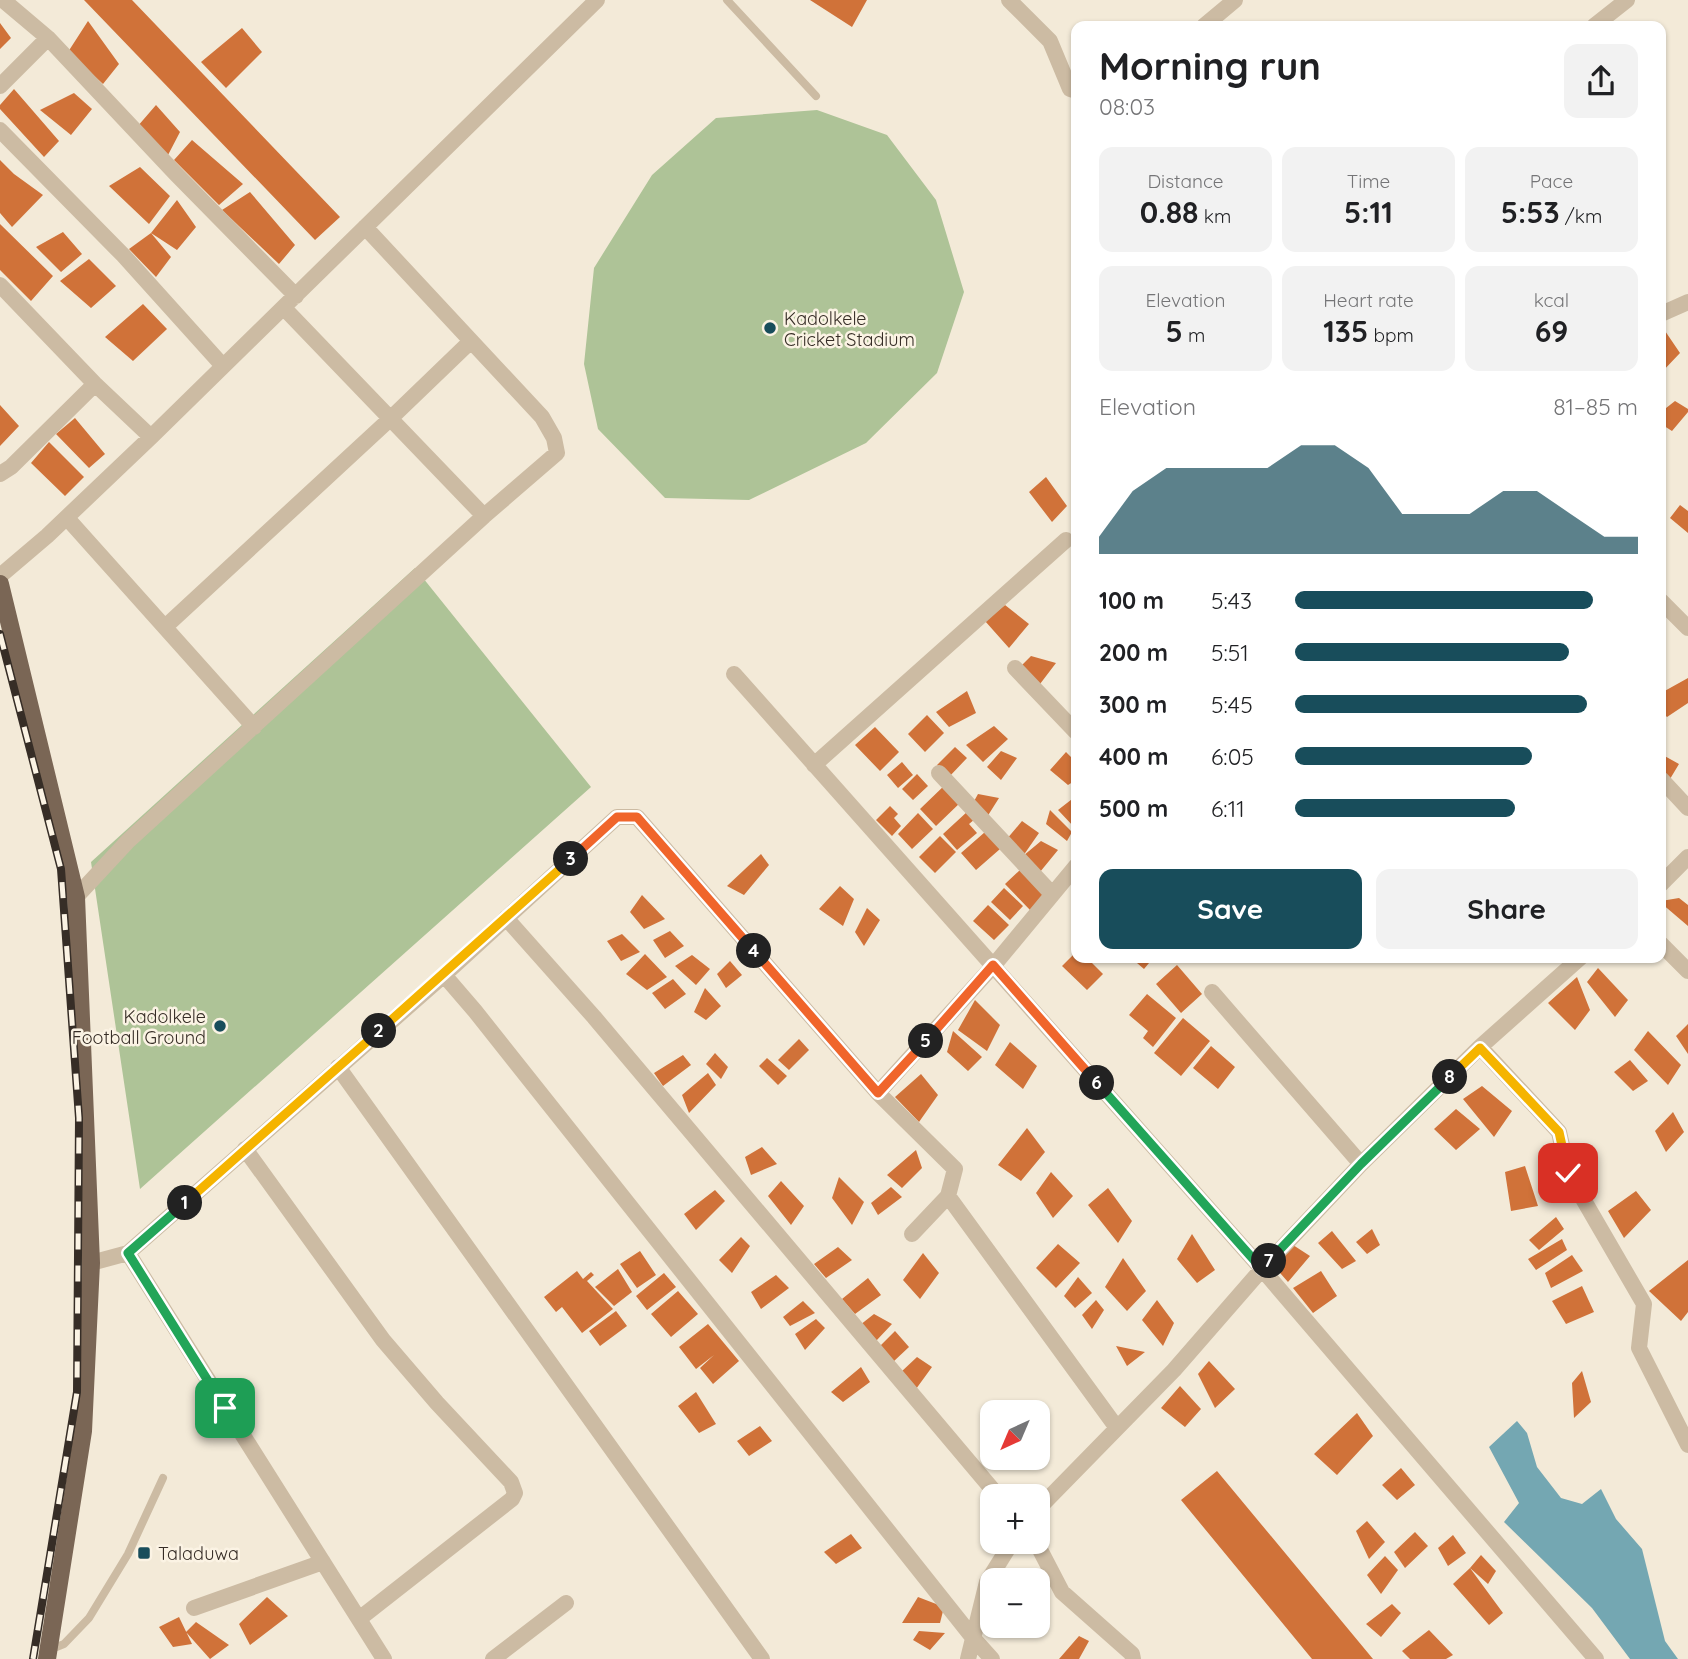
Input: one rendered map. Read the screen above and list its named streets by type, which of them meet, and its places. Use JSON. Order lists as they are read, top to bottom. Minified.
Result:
{"places":{"other":["Kadolkele Cricket Stadium","Kadolkele Football Ground"],"transit":["Taladuwa"]},"north":"bottom left","page":{"heading":["Morning run","08:03"],"stats":[["Distance","0.88 km"],["Time","5:11"],["Pace","5:53 /km"],["Elevation","5 m"],["Heart rate","135 bpm"],["kcal","69"]],"chart":["Elevation","81–85 m"],"list":[{"name":"100 m","note":"5:43"},{"name":"200 m","note":"5:51"},{"name":"300 m","note":"5:45"},{"name":"400 m","note":"6:05"},{"name":"500 m","note":"6:11"}],"pins":["3","4","2","5","8","6","1","7"],"buttons":["Save","Share"],"map_buttons":["+","−"]}}
